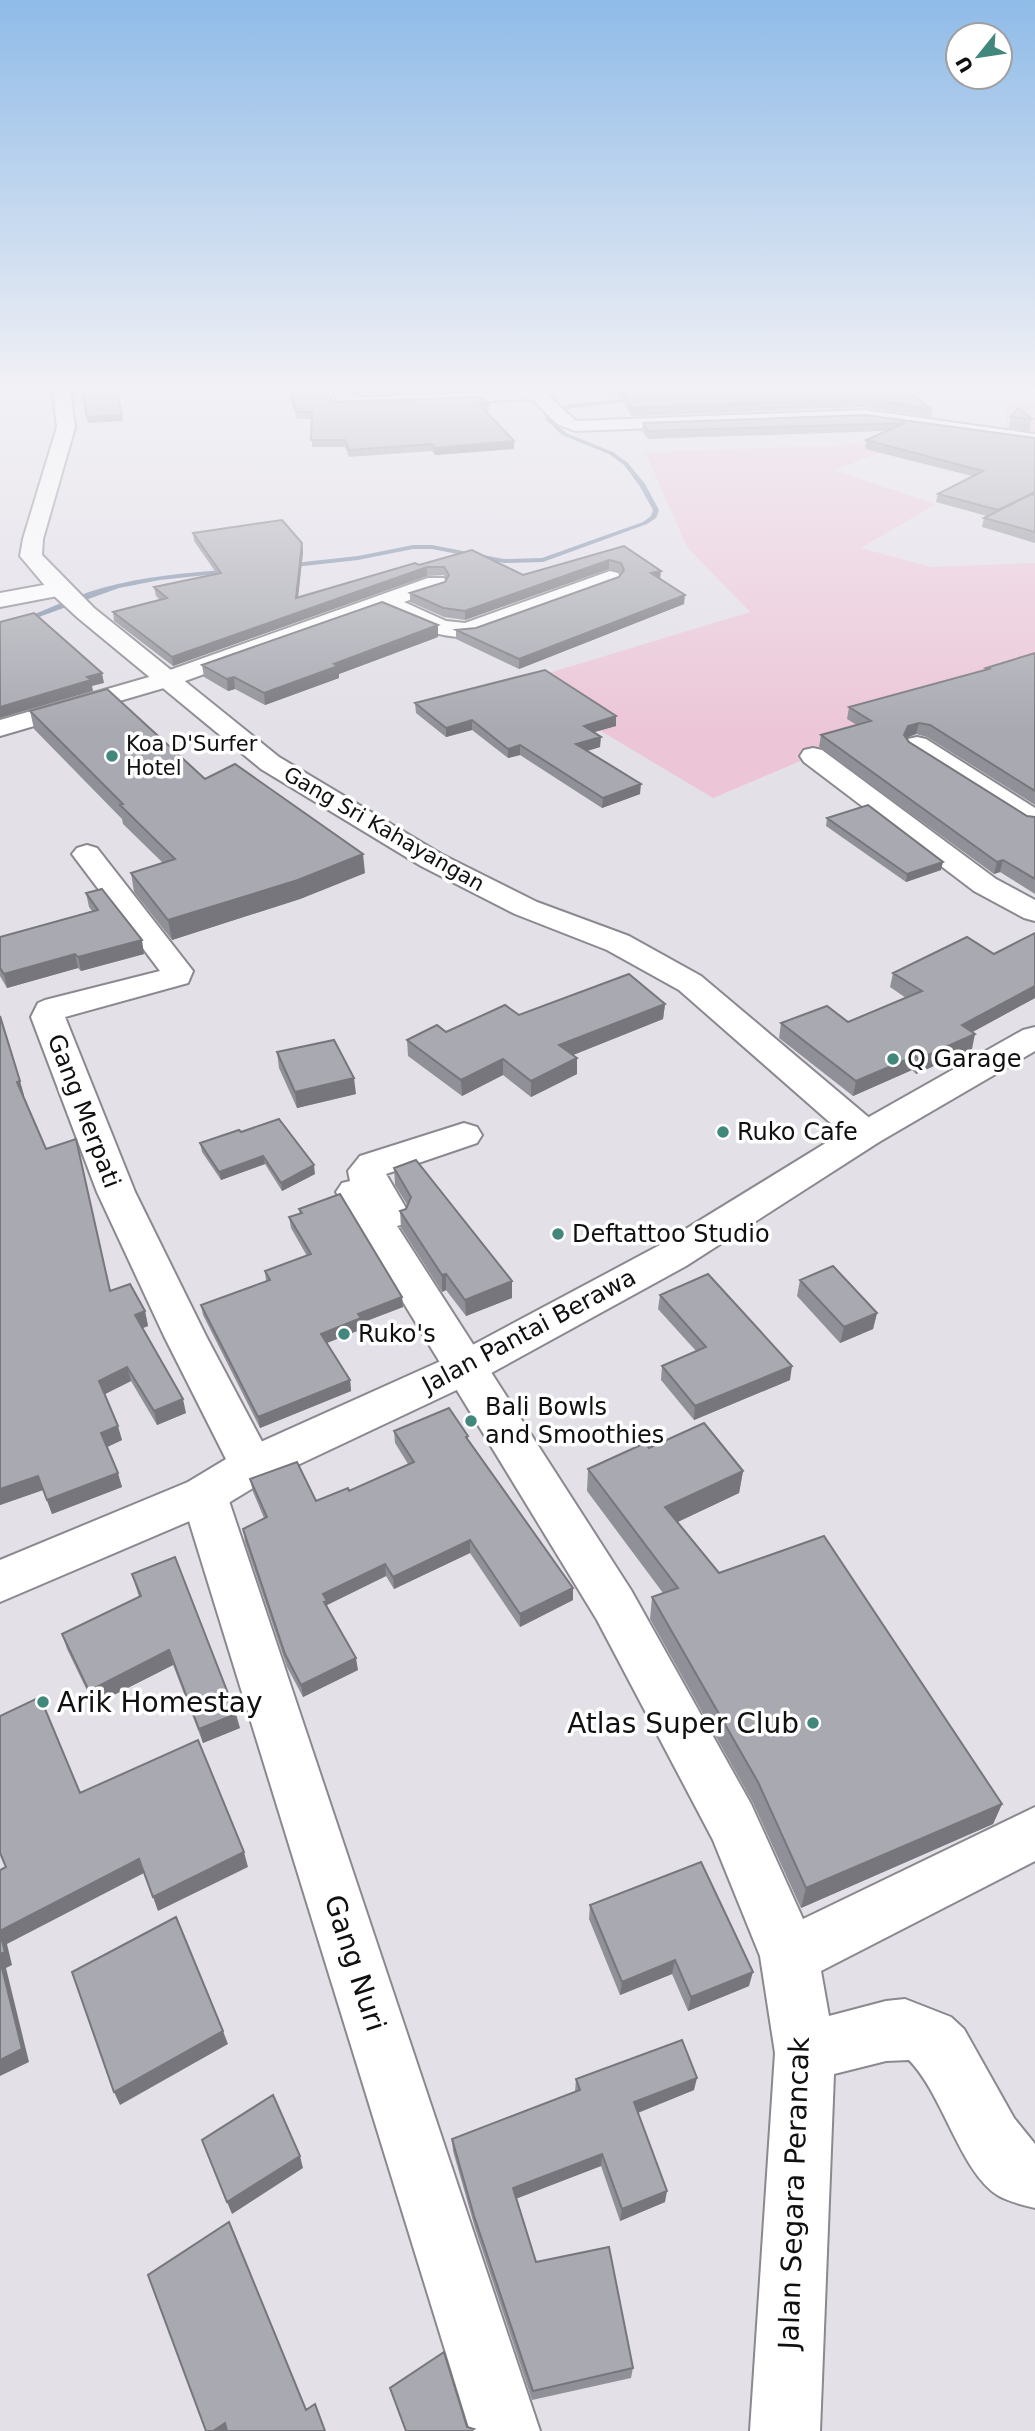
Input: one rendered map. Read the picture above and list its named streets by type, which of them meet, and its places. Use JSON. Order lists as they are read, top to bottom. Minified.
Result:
{"streets":{"street":["Gang Sri Kahayangan","Gang Merpati","Jalan Pantai Berawa","Gang Nuri","Jalan Segara Perancak"]},"crossings":[["Gang Sri Kahayangan","Jalan Pantai Berawa"],["Gang Merpati","Jalan Pantai Berawa"],["Jalan Pantai Berawa","Gang Nuri"],["Jalan Pantai Berawa","Jalan Segara Perancak"]],"places":["Koa D'Surfer Hotel","Q Garage","Ruko Cafe","Deftattoo Studio","Ruko's","Bali Bowls and Smoothies","Arik Homestay","Atlas Super Club"],"north":"bottom left"}
